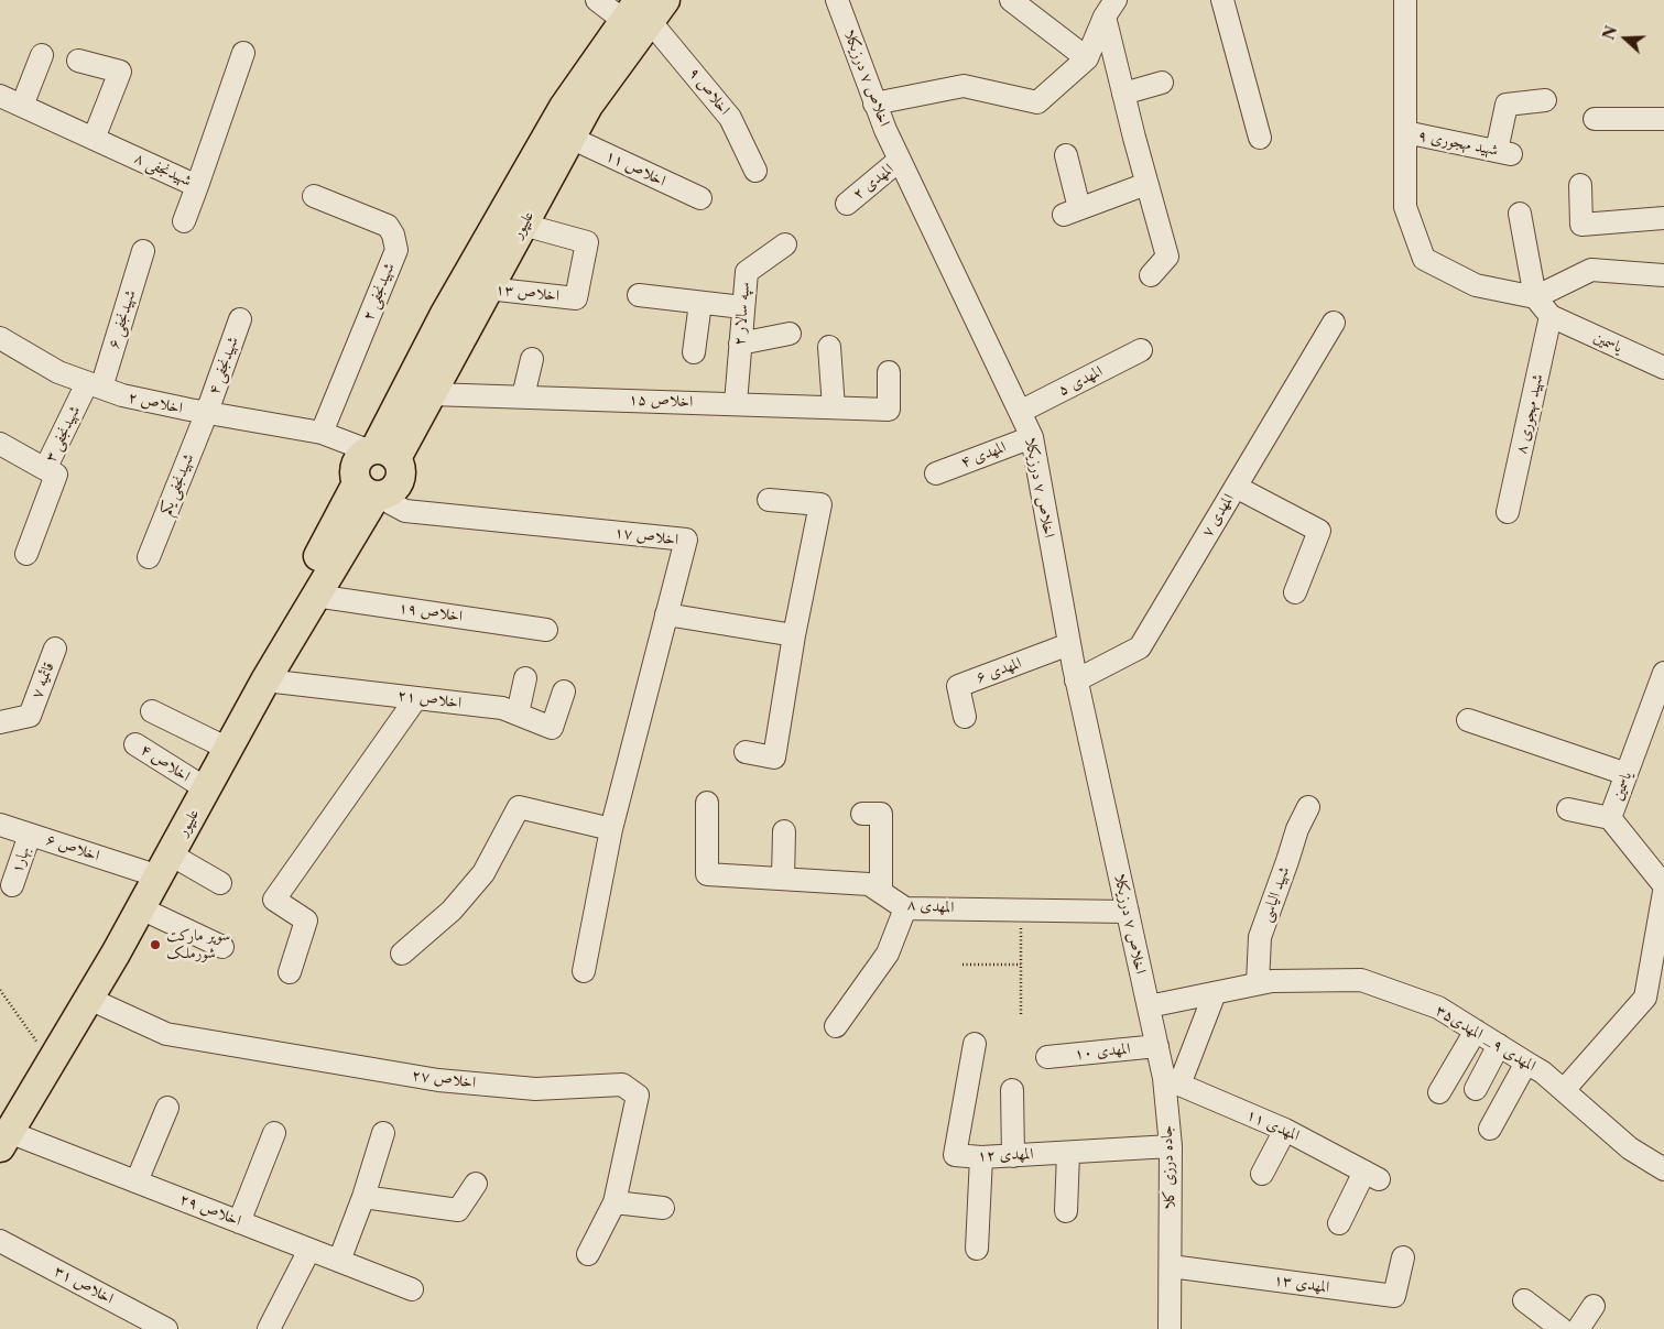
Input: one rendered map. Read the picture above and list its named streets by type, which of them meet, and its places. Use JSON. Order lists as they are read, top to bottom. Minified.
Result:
{"streets":{"main road":["علیپور"],"street":["اخلاص ۷ درزیکلا","اخلاص ۹","شهید مهجوری ۹","اخلاص ۱۱","شهیدنجفی ۸","المهدی ۲","شهیدنجفی ۲","اخلاص ۱۳","سپه سالار ۲","شهیدنجفی ۶","یاسمین","شهیدنجفی ۴","المهدی ۵","اخلاص ۱۵","اخلاص ۲","شهید مهجوری ۸","شهیدنجفی ۳","المهدی ۴","شهیدنجفی یکم","المهدی ۷","اخلاص ۱۷","اخلاص ۱۹","المهدی ۶","قائمیه ۷","اخلاص ۲۱","اخلاص ۴","اخلاص ۶","بهار۱","شهید الیاسی","المهدی ۸","المهدی ۹_ المهدی۳۵","المهدی ۱۰","اخلاص ۲۷","المهدی ۱۱","المهدی ۱۲","جاده درزی کلا","اخلاص ۲۹","المهدی ۱۳","اخلاص ۳۱"]},"crossings":[["اخلاص ۷ درزیکلا","المهدی ۲"],["اخلاص ۷ درزیکلا","المهدی ۵"],["اخلاص ۷ درزیکلا","المهدی ۴"],["اخلاص ۷ درزیکلا","المهدی ۷"],["اخلاص ۷ درزیکلا","المهدی ۶"],["اخلاص ۷ درزیکلا","المهدی ۸"],["اخلاص ۷ درزیکلا","المهدی ۹_ المهدی۳۵"],["اخلاص ۷ درزیکلا","جاده درزی کلا"],["اخلاص ۹","علیپور"],["اخلاص ۱۱","علیپور"],["علیپور","اخلاص ۱۳"],["علیپور","اخلاص ۱۵"],["علیپور","اخلاص ۲"],["علیپور","اخلاص ۱۷"],["علیپور","اخلاص ۱۹"],["علیپور","اخلاص ۲۱"],["علیپور","اخلاص ۴"],["علیپور","اخلاص ۶"],["علیپور","اخلاص ۲۷"],["علیپور","اخلاص ۲۹"],["شهیدنجفی ۲","اخلاص ۲"],["سپه سالار ۲","اخلاص ۱۵"],["شهیدنجفی ۶","اخلاص ۲"],["شهیدنجفی ۶","شهیدنجفی ۳"],["یاسمین","شهید مهجوری ۸"],["شهیدنجفی ۴","اخلاص ۲"],["شهیدنجفی ۴","شهیدنجفی یکم"],["اخلاص ۲","شهیدنجفی ۳"],["اخلاص ۲","شهیدنجفی یکم"],["اخلاص ۲","اخلاص ۱۷"],["اخلاص ۶","بهار۱"],["شهید الیاسی","المهدی ۹_ المهدی۳۵"],["المهدی ۹_ المهدی۳۵","جاده درزی کلا"],["المهدی ۱۰","جاده درزی کلا"],["المهدی ۱۱","جاده درزی کلا"],["المهدی ۱۲","جاده درزی کلا"],["جاده درزی کلا","المهدی ۱۳"]],"places":["سوپر مارکت شورملک"],"north":"left"}
